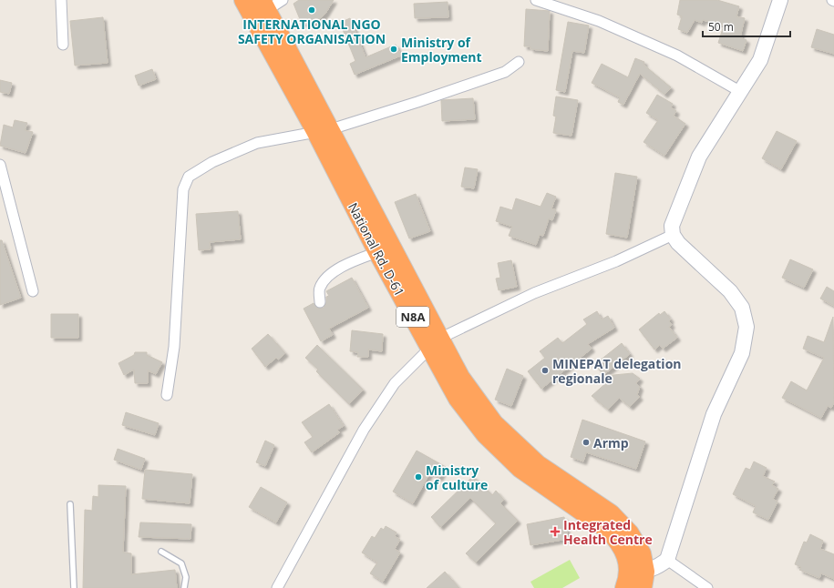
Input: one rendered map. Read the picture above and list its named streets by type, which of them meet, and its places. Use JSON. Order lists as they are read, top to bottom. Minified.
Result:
{"streets":{"highway":["National Rd. D-61","N8A"]},"places":{"other":["INTERNATIONAL NGO SAFETY ORGANISATION","Ministry of Employment","MINEPAT delegation regionale","Armp","Ministry of culture"],"health":["Integrated Health Centre"]},"scale_bar":"50 m"}
